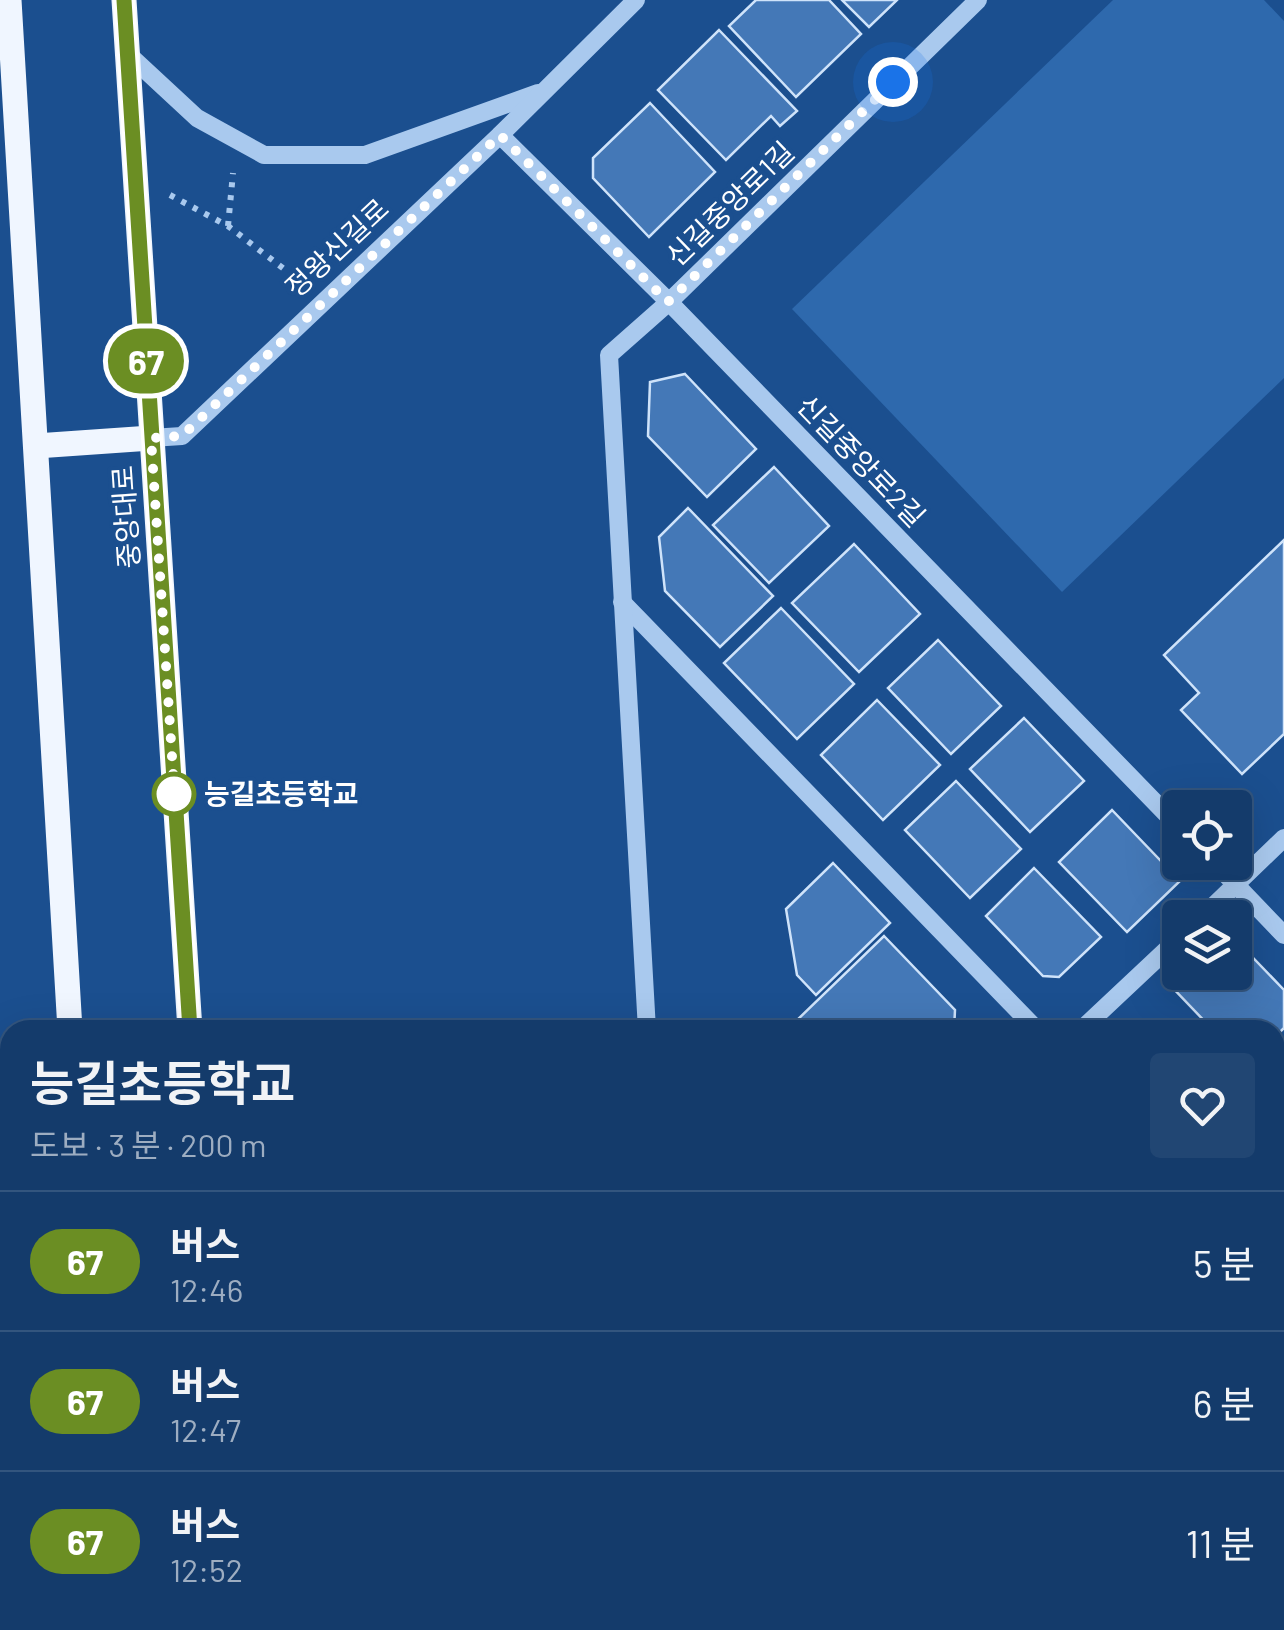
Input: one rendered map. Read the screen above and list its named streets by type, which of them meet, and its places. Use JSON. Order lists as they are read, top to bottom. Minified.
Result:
{"streets":{"main road":["정왕신길로","중앙대로"],"street":["신길중앙로1길","신길중앙로2길"]},"crossings":[["신길중앙로1길","신길중앙로2길"],["정왕신길로","신길중앙로2길"],["정왕신길로","중앙대로"]],"places":["능길초등학교"],"lines":["bus line 67"],"page":{"on_map":"67","heading":["능길초등학교","도보 · 3 분 · 200 m"],"list":[{"mark":"67","name":"버스","note":"12:46","value":"5 분"},{"mark":"67","name":"버스","note":"12:47","value":"6 분"},{"mark":"67","name":"버스","note":"12:52","value":"11 분"}]}}
